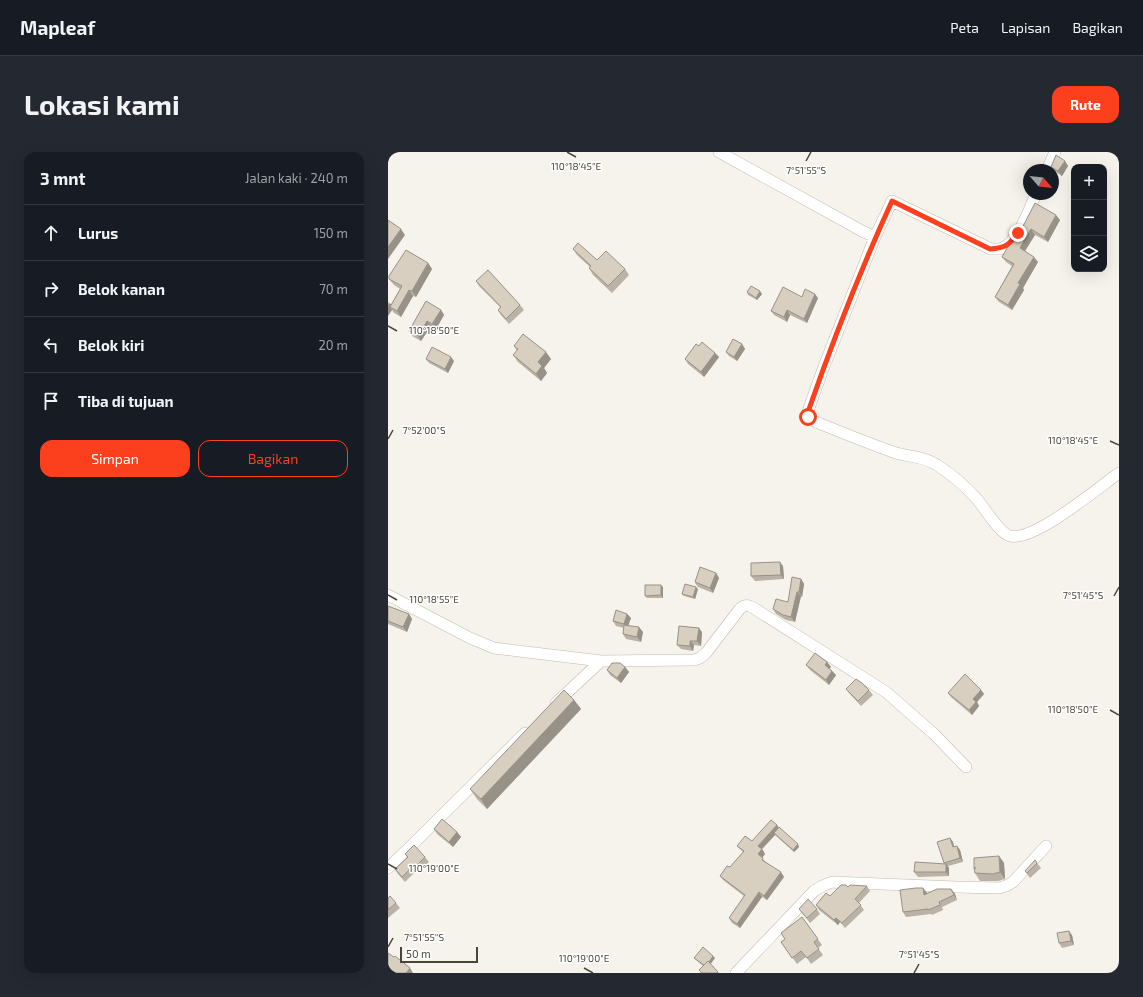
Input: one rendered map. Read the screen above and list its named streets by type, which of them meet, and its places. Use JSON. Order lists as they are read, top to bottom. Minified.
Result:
{"scale_bar":"50 m","north":"bottom right","page":{"header":"Mapleaf","nav":["Peta","Lapisan","Bagikan"],"buttons":["Rute",["Simpan","Bagikan"]],"title":"Lokasi kami","heading":["3 mnt","Jalan kaki · 240 m"],"map_buttons":["+","−"],"list":[["Lurus","150 m"],["Belok kanan","70 m"],["Belok kiri","20 m"],"Tiba di tujuan"],"scale":"50 m"},"coordinates":["110°18'45\"E","7°51'55\"S","110°18'50\"E","7°52'00\"S","7°51'45\"S","110°18'55\"E","110°19'00\"E"]}
